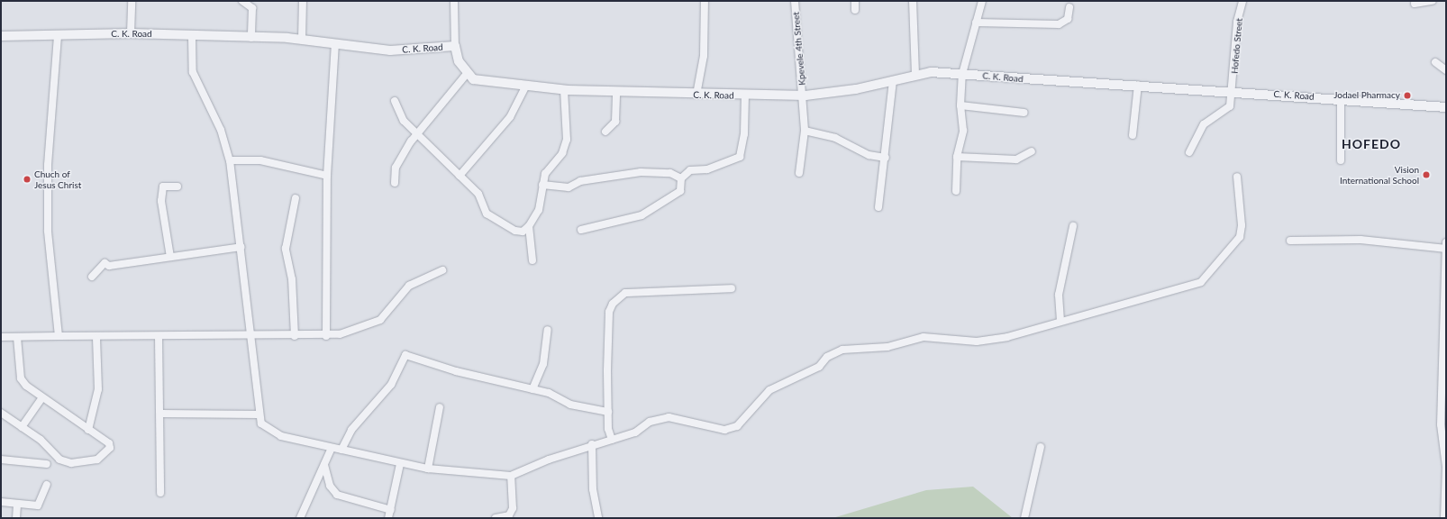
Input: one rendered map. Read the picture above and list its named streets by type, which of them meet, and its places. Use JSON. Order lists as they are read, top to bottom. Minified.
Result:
{"streets":{"street":["C. K. Road","Hofedo Street","Kpevele 4th Street"]},"crossings":[["C. K. Road","Hofedo Street"],["C. K. Road","Kpevele 4th Street"]],"districts":["HOFEDO"],"places":["Jodael Pharmacy","Vision International School","Chuch of Jesus Christ"]}
